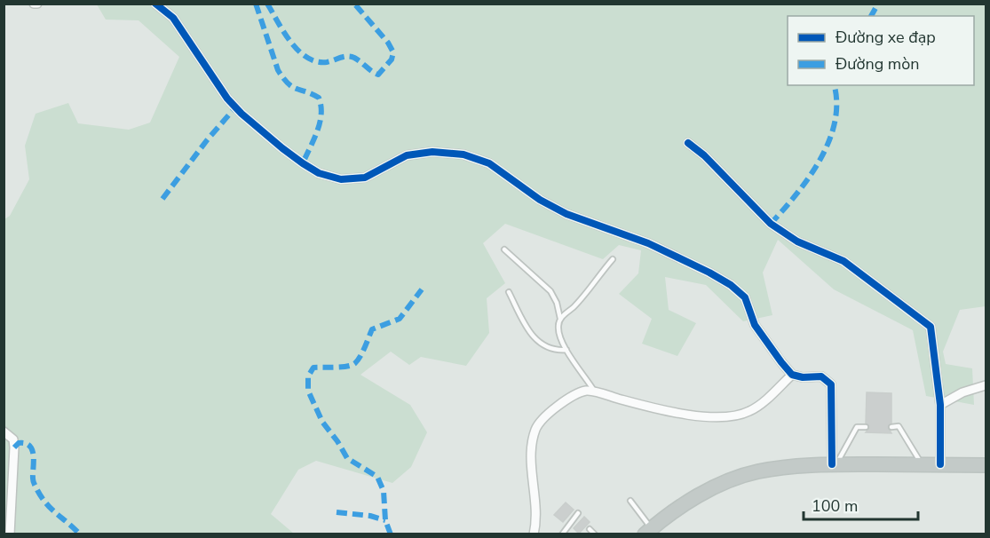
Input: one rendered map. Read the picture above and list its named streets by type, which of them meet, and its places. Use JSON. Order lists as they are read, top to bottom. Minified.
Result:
{"legend":["Đường xe đạp","Đường mòn"],"scale_bar":"100 m"}
